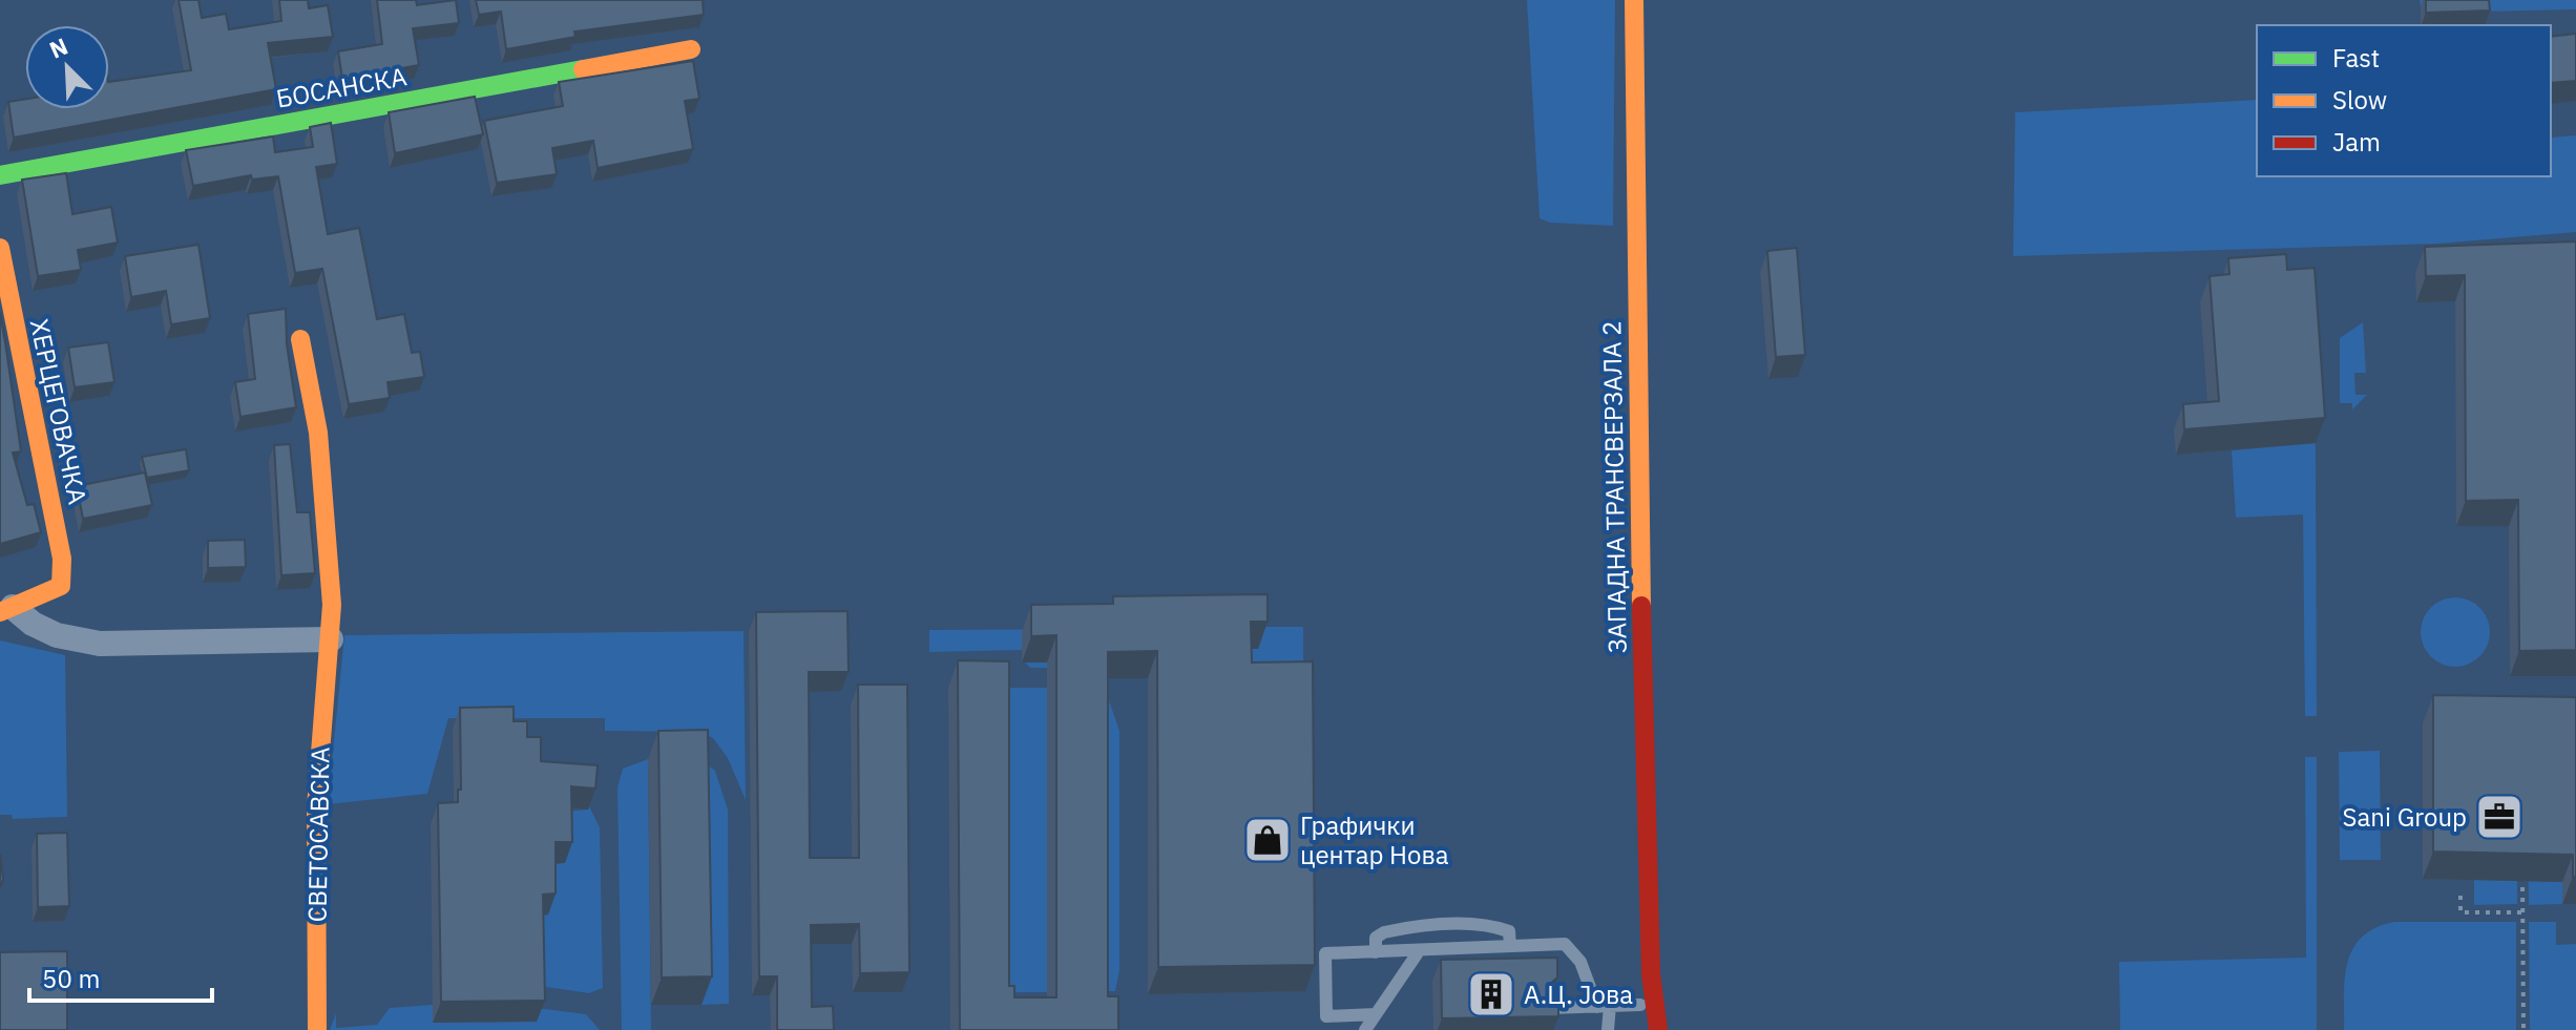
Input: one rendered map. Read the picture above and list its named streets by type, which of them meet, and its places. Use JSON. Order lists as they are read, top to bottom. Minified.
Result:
{"streets":{"street":["БОСАНСКА","ХЕРЦЕГОВАЧКА","ЗАПАДНА ТРАНСВЕРЗАЛА 2","СВЕТОСАВСКА"]},"places":{"office":["Sani Group"],"shop":["Графички центар Нова"],"building":["А.Ц. Јова"]},"legend":["Fast","Slow","Jam"],"scale_bar":"50 m","north":"top left"}
